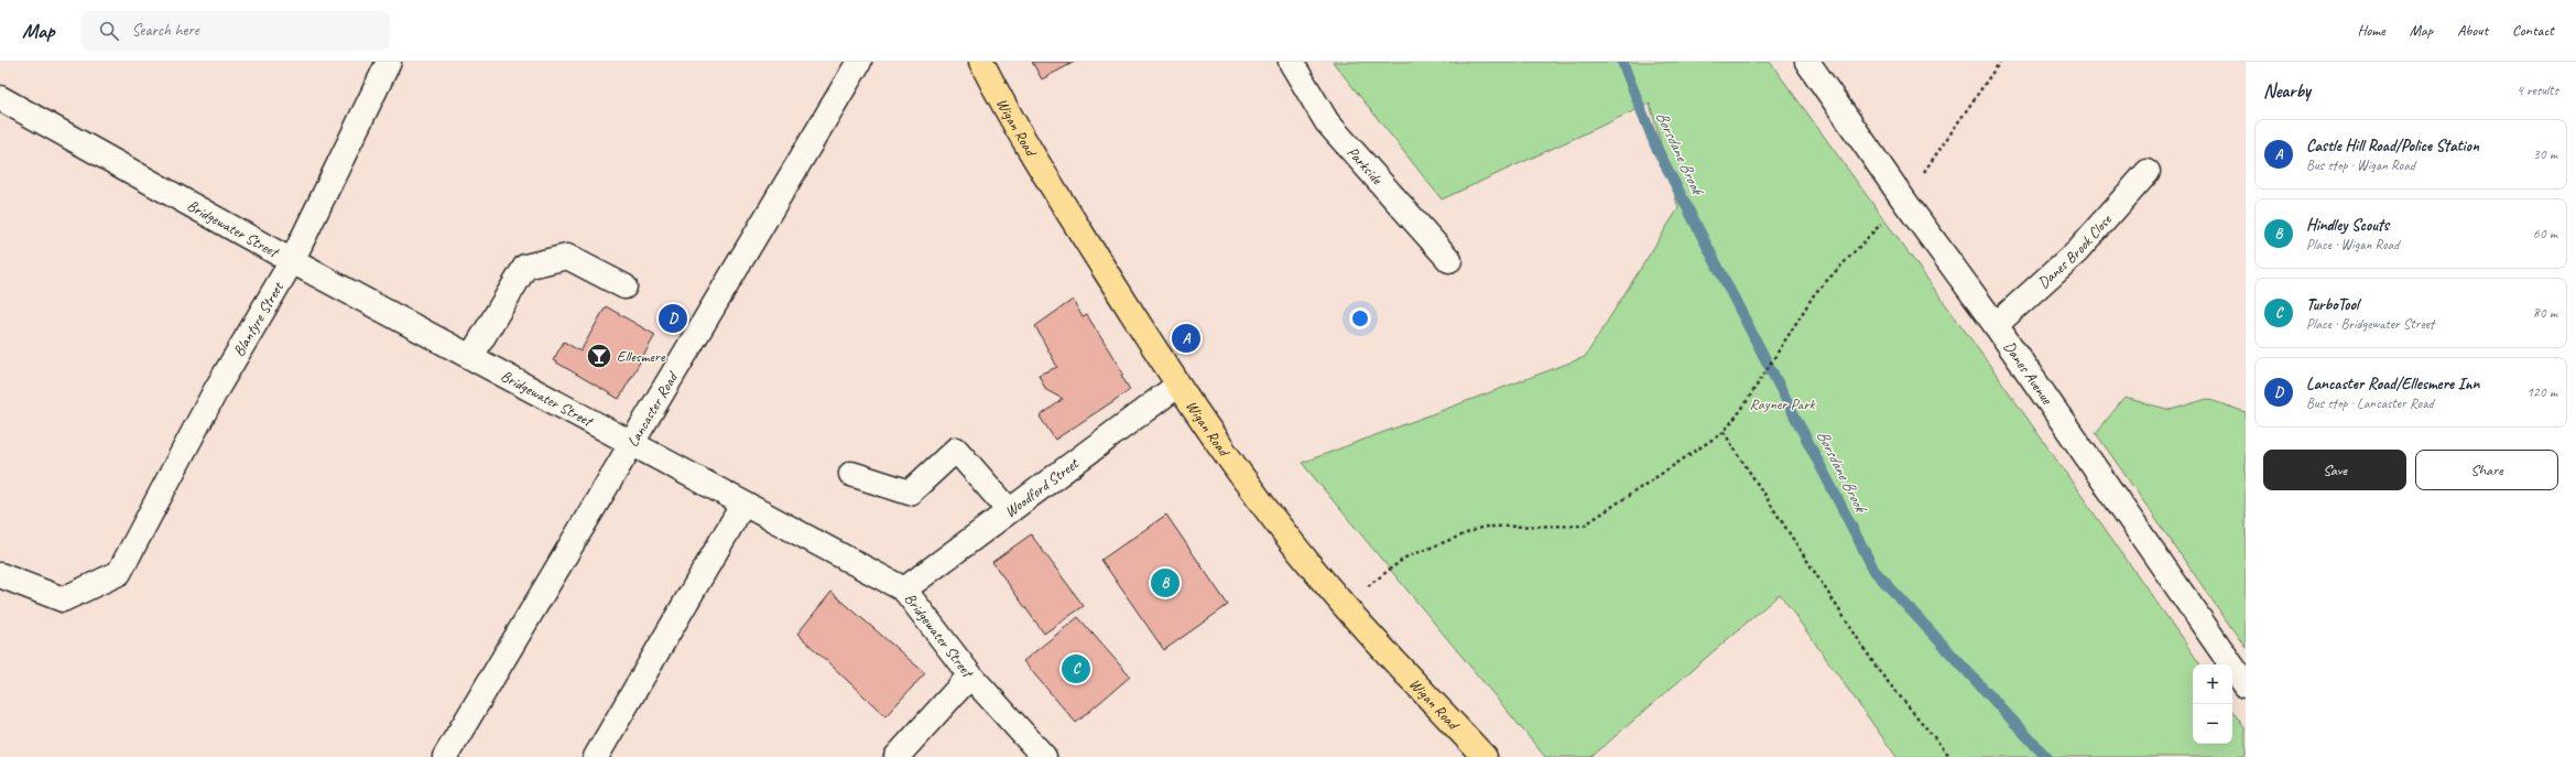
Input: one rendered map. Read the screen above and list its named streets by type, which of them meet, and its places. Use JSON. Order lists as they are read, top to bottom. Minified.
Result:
{"streets":{"highway":["Wigan Road"],"street":["Parkside","Bridgewater Street","Danes Brook Close","Blantyre Street","Danes Avenue","Lancaster Road","Woodford Street"]},"crossings":[["Wigan Road","Woodford Street"],["Bridgewater Street","Blantyre Street"],["Bridgewater Street","Lancaster Road"],["Bridgewater Street","Woodford Street"],["Danes Brook Close","Danes Avenue"]],"water":["Borsdane Brook"],"parks":["Rayner Park"],"places":{"bar":["Ellesmere"]},"page":{"header":"Map","search":"Search here","nav":["Home","Map","About","Contact"],"heading":["Nearby","4 results"],"list":[{"mark":"A","name":"Castle Hill Road/Police Station","note":"Bus stop · Wigan Road","value":"30 m"},{"mark":"B","name":"Hindley Scouts","note":"Place · Wigan Road","value":"60 m"},{"mark":"C","name":"TurboTool","note":"Place · Bridgewater Street","value":"80 m"},{"mark":"D","name":"Lancaster Road/Ellesmere Inn","note":"Bus stop · Lancaster Road","value":"120 m"}],"pins":["D","A","B","C"],"buttons":["Save","Share"],"map_buttons":["+","−"]}}
